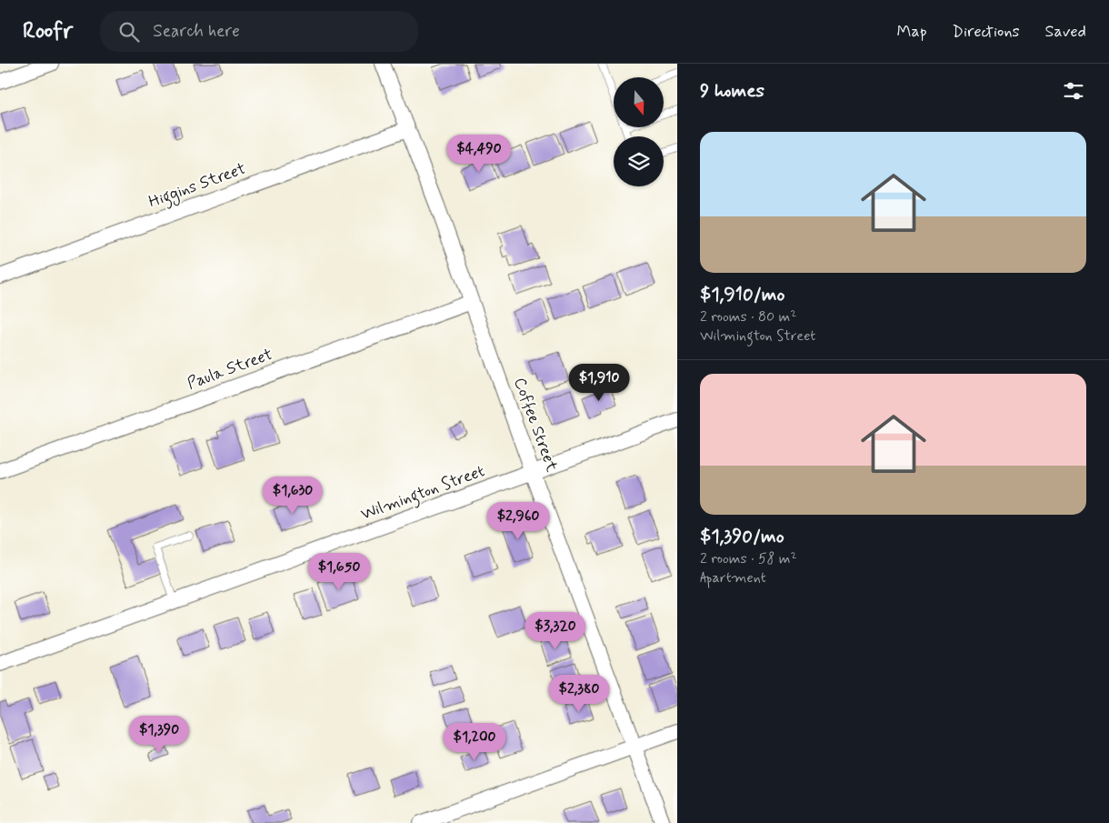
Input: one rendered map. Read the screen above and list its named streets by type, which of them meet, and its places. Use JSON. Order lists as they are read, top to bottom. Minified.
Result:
{"streets":{"street":["Higgins Street","Paula Street","Coffee Street","Wilmington Street"]},"crossings":[["Higgins Street","Coffee Street"],["Paula Street","Coffee Street"],["Coffee Street","Wilmington Street"]],"north":"bottom","page":{"header":"Roofr","search":"Search here","nav":["Map","Directions","Saved"],"heading":"9 homes","list":[{"name":"$1,910/mo","note":"2 rooms · 80 m² · Wilmington Street"},{"name":"$1,390/mo","note":"2 rooms · 58 m² · Apartment"}],"price":["$4,490","$1,910","$1,630","$2,960","$1,650","$3,320","$2,380","$1,390","$1,200"]}}
